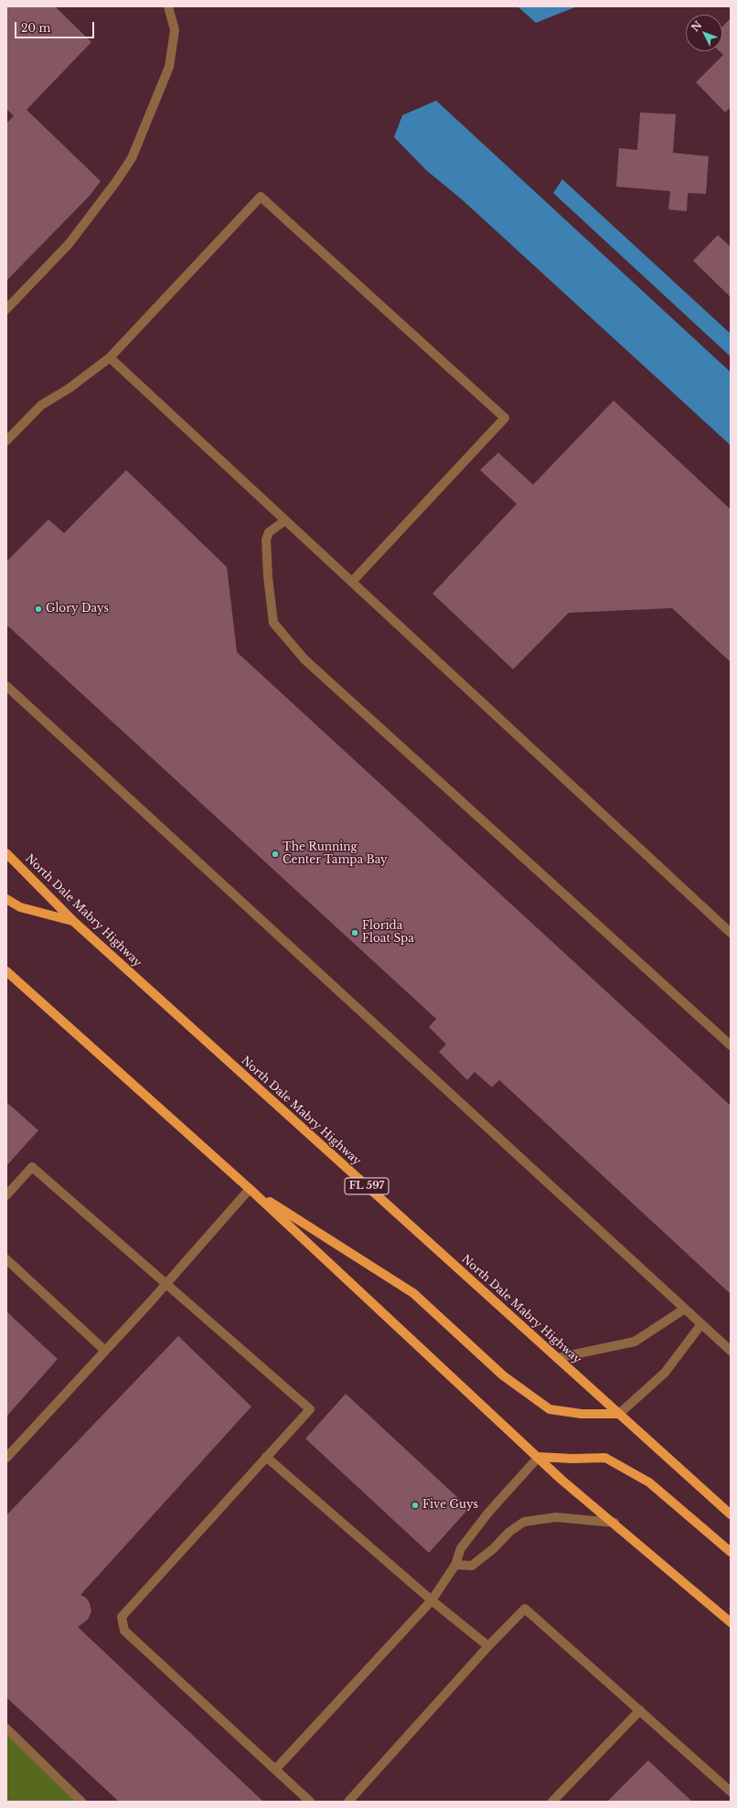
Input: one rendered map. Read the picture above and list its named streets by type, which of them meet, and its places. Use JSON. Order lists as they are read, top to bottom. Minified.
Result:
{"streets":{"main road":["North Dale Mabry Highway","FL 597"]},"places":["Glory Days","The Running Center Tampa Bay","Florida Float Spa","Five Guys"],"scale_bar":"20 m","north":"top left"}
